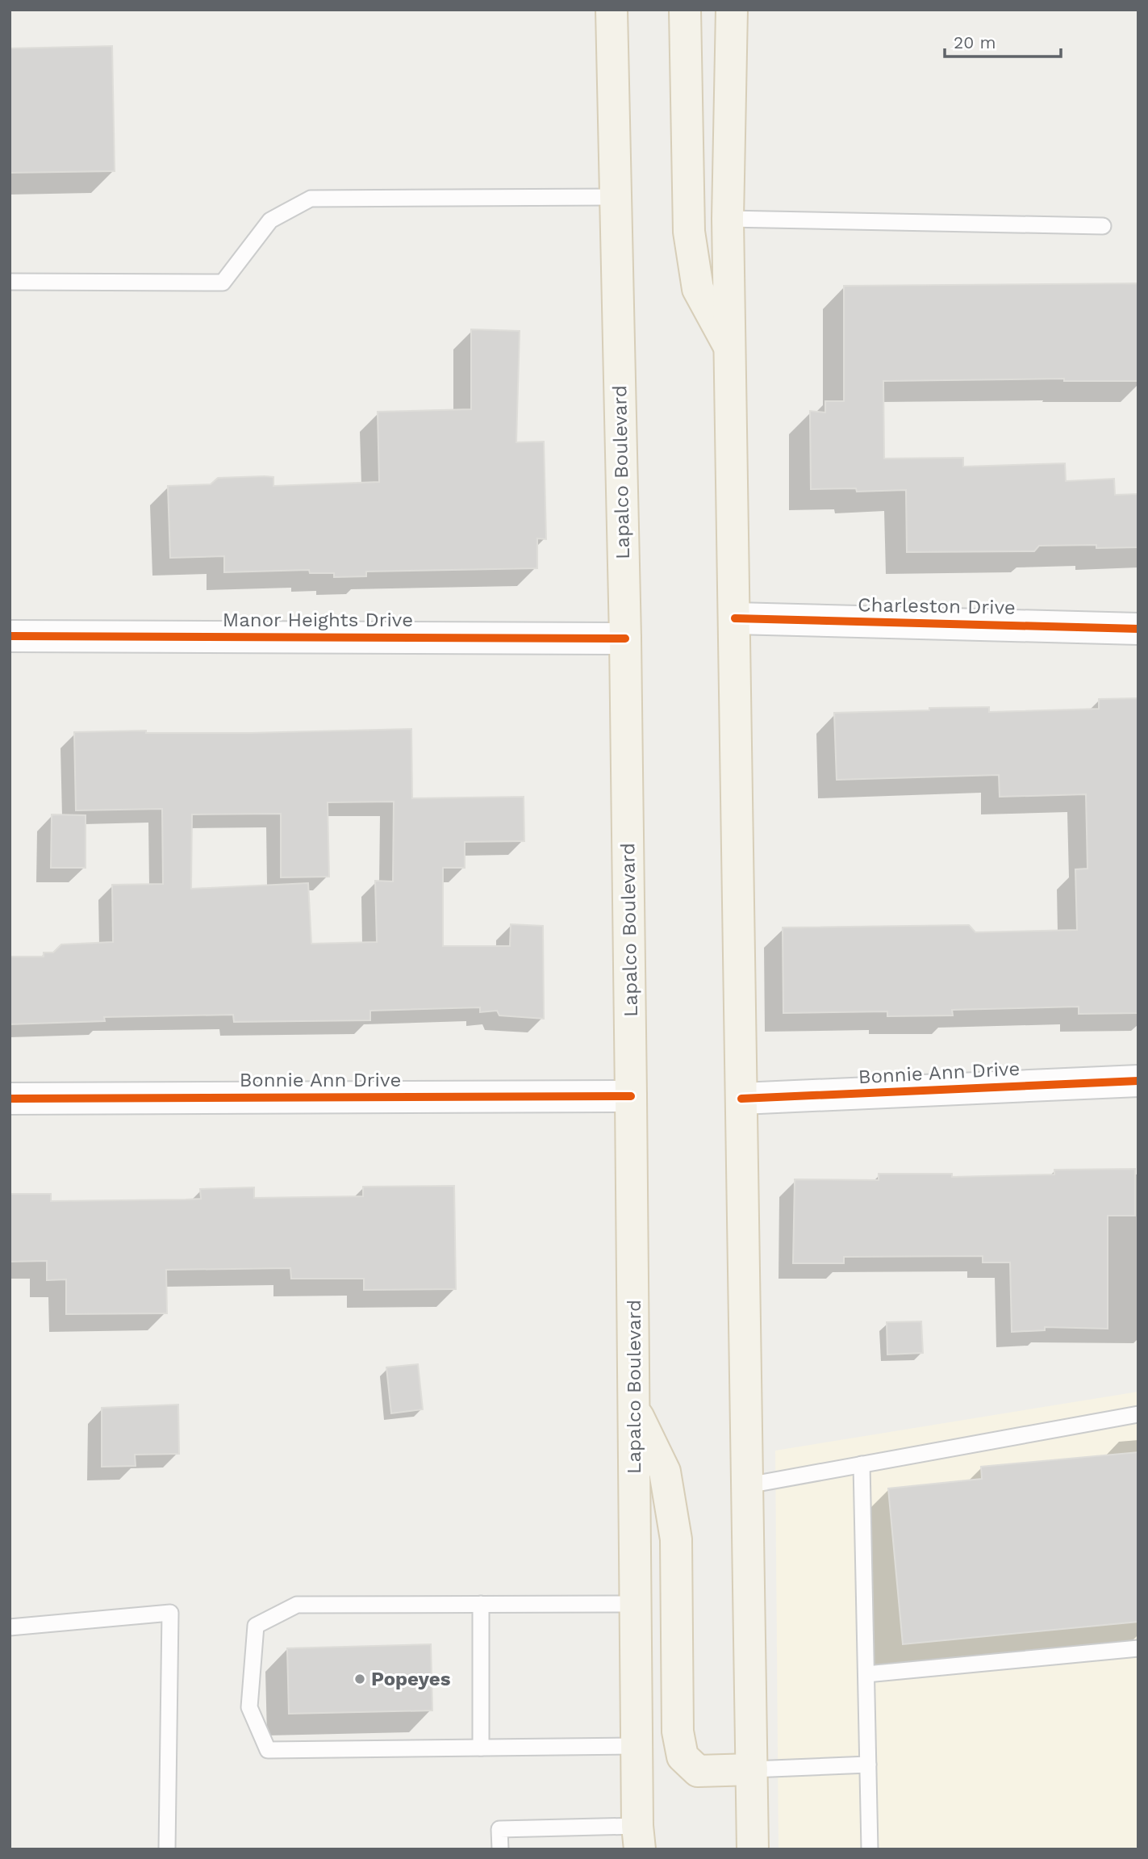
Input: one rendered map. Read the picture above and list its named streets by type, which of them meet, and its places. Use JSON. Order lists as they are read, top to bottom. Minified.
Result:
{"streets":{"main road":["Lapalco Boulevard"],"street":["Charleston Drive","Manor Heights Drive","Bonnie Ann Drive"]},"crossings":[["Lapalco Boulevard","Manor Heights Drive"],["Lapalco Boulevard","Bonnie Ann Drive"]],"places":["Popeyes"],"scale_bar":"20 m"}
